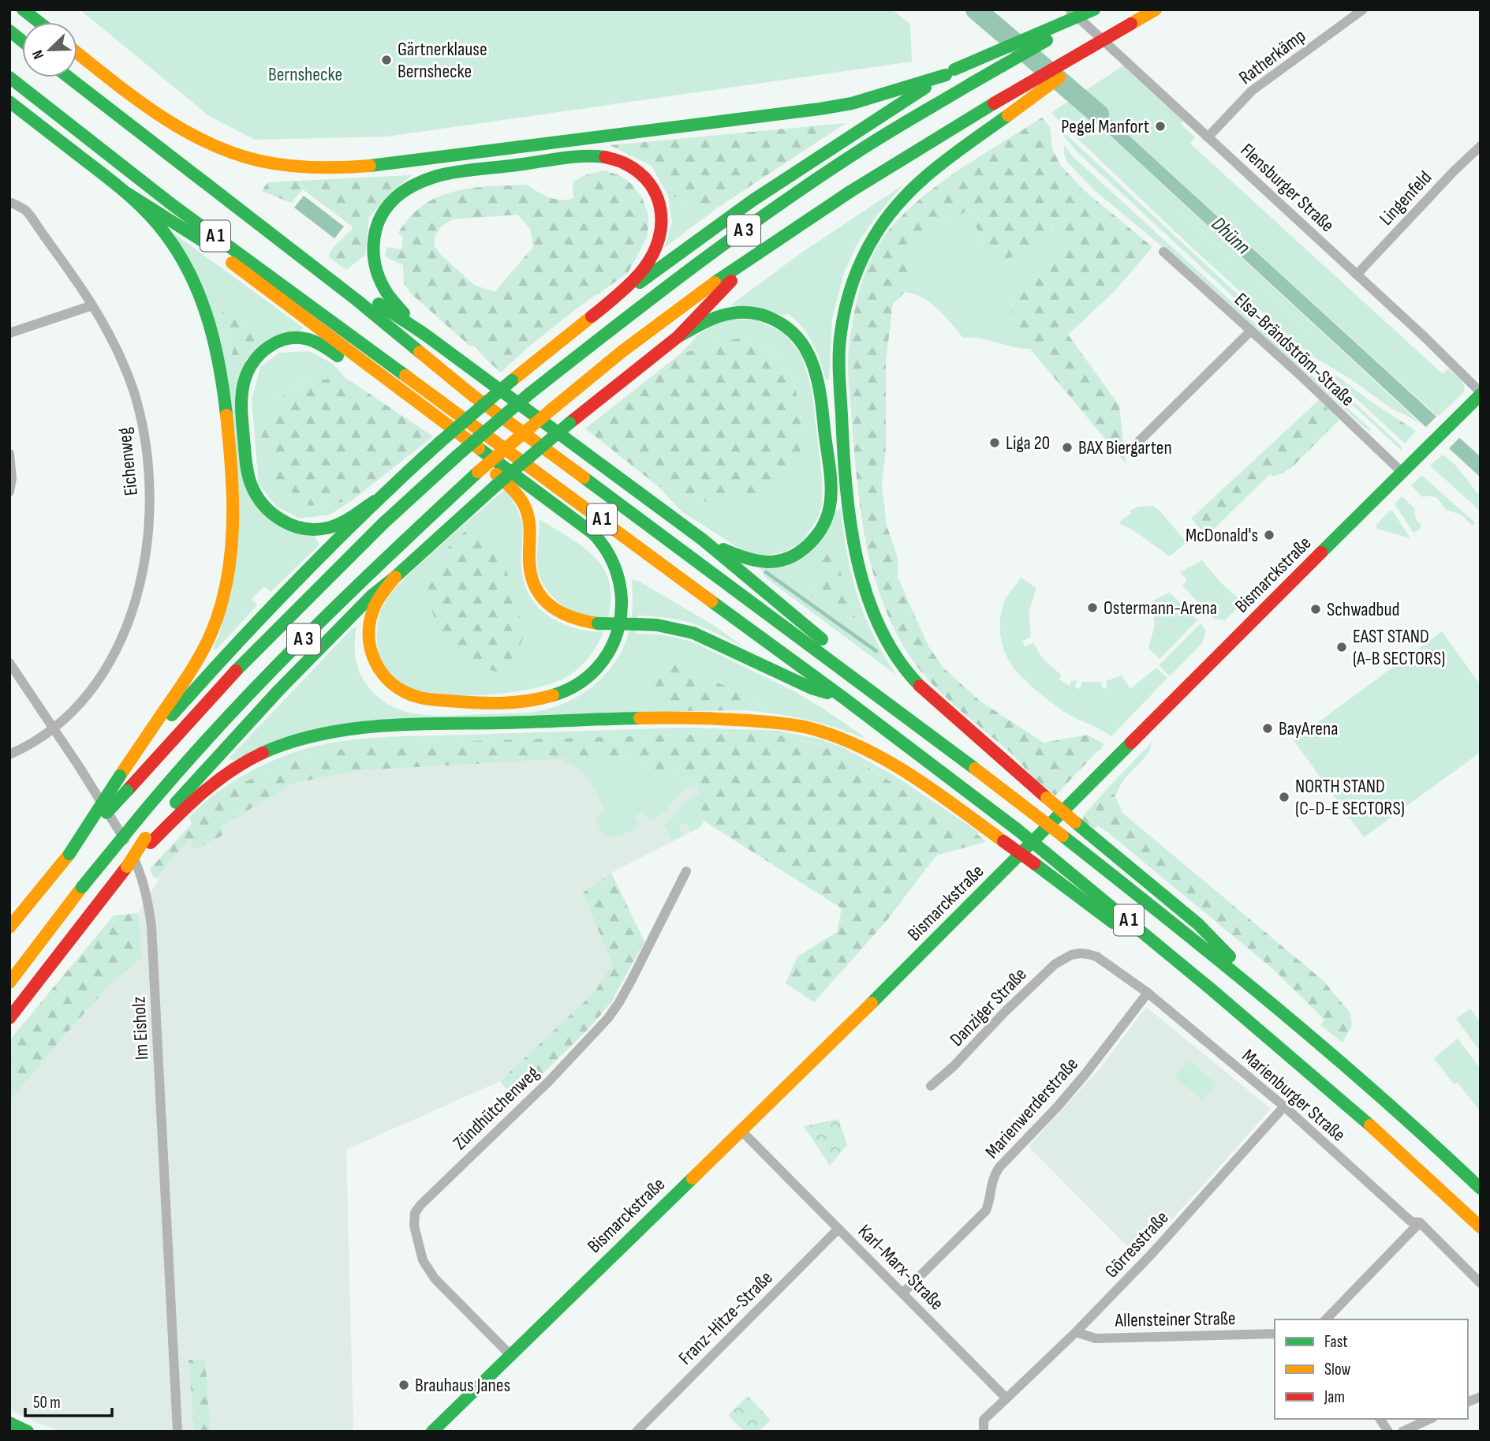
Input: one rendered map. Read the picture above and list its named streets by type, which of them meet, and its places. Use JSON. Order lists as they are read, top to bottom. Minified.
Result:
{"streets":{"main road":["A 3","A 1","Bismarckstraße"],"street":["Ratherkämp","Flensburger Straße","Lingenfeld","Elsa-Brändström-Straße","Eichenweg","Danziger Straße","Im Eisholz","Marienburger Straße","Zündhütchenweg","Marienwerderstraße","Görresstraße","Karl-Marx-Straße","Franz-Hitze-Straße","Allensteiner Straße"]},"crossings":[["Ratherkämp","Flensburger Straße"],["Flensburger Straße","Lingenfeld"],["Flensburger Straße","Bismarckstraße"],["Elsa-Brändström-Straße","Bismarckstraße"],["Eichenweg","Im Eisholz"],["Bismarckstraße","Zündhütchenweg"],["Bismarckstraße","Karl-Marx-Straße"],["Danziger Straße","Marienburger Straße"],["Marienburger Straße","Marienwerderstraße"],["Marienburger Straße","Görresstraße"],["Marienwerderstraße","Karl-Marx-Straße"],["Görresstraße","Karl-Marx-Straße"],["Görresstraße","Allensteiner Straße"],["Karl-Marx-Straße","Franz-Hitze-Straße"]],"water":["Dhünn"],"parks":["Bernshecke"],"places":["Gärtnerklause Bernshecke","Pegel Manfort","Liga 20","BAX Biergarten","McDonald's","Ostermann-Arena","Schwadbud","EAST STAND (A-B SECTORS)","BayArena","NORTH STAND (C-D-E SECTORS)","Brauhaus Janes"],"legend":["Fast","Slow","Jam"],"scale_bar":"50 m","north":"bottom left"}
